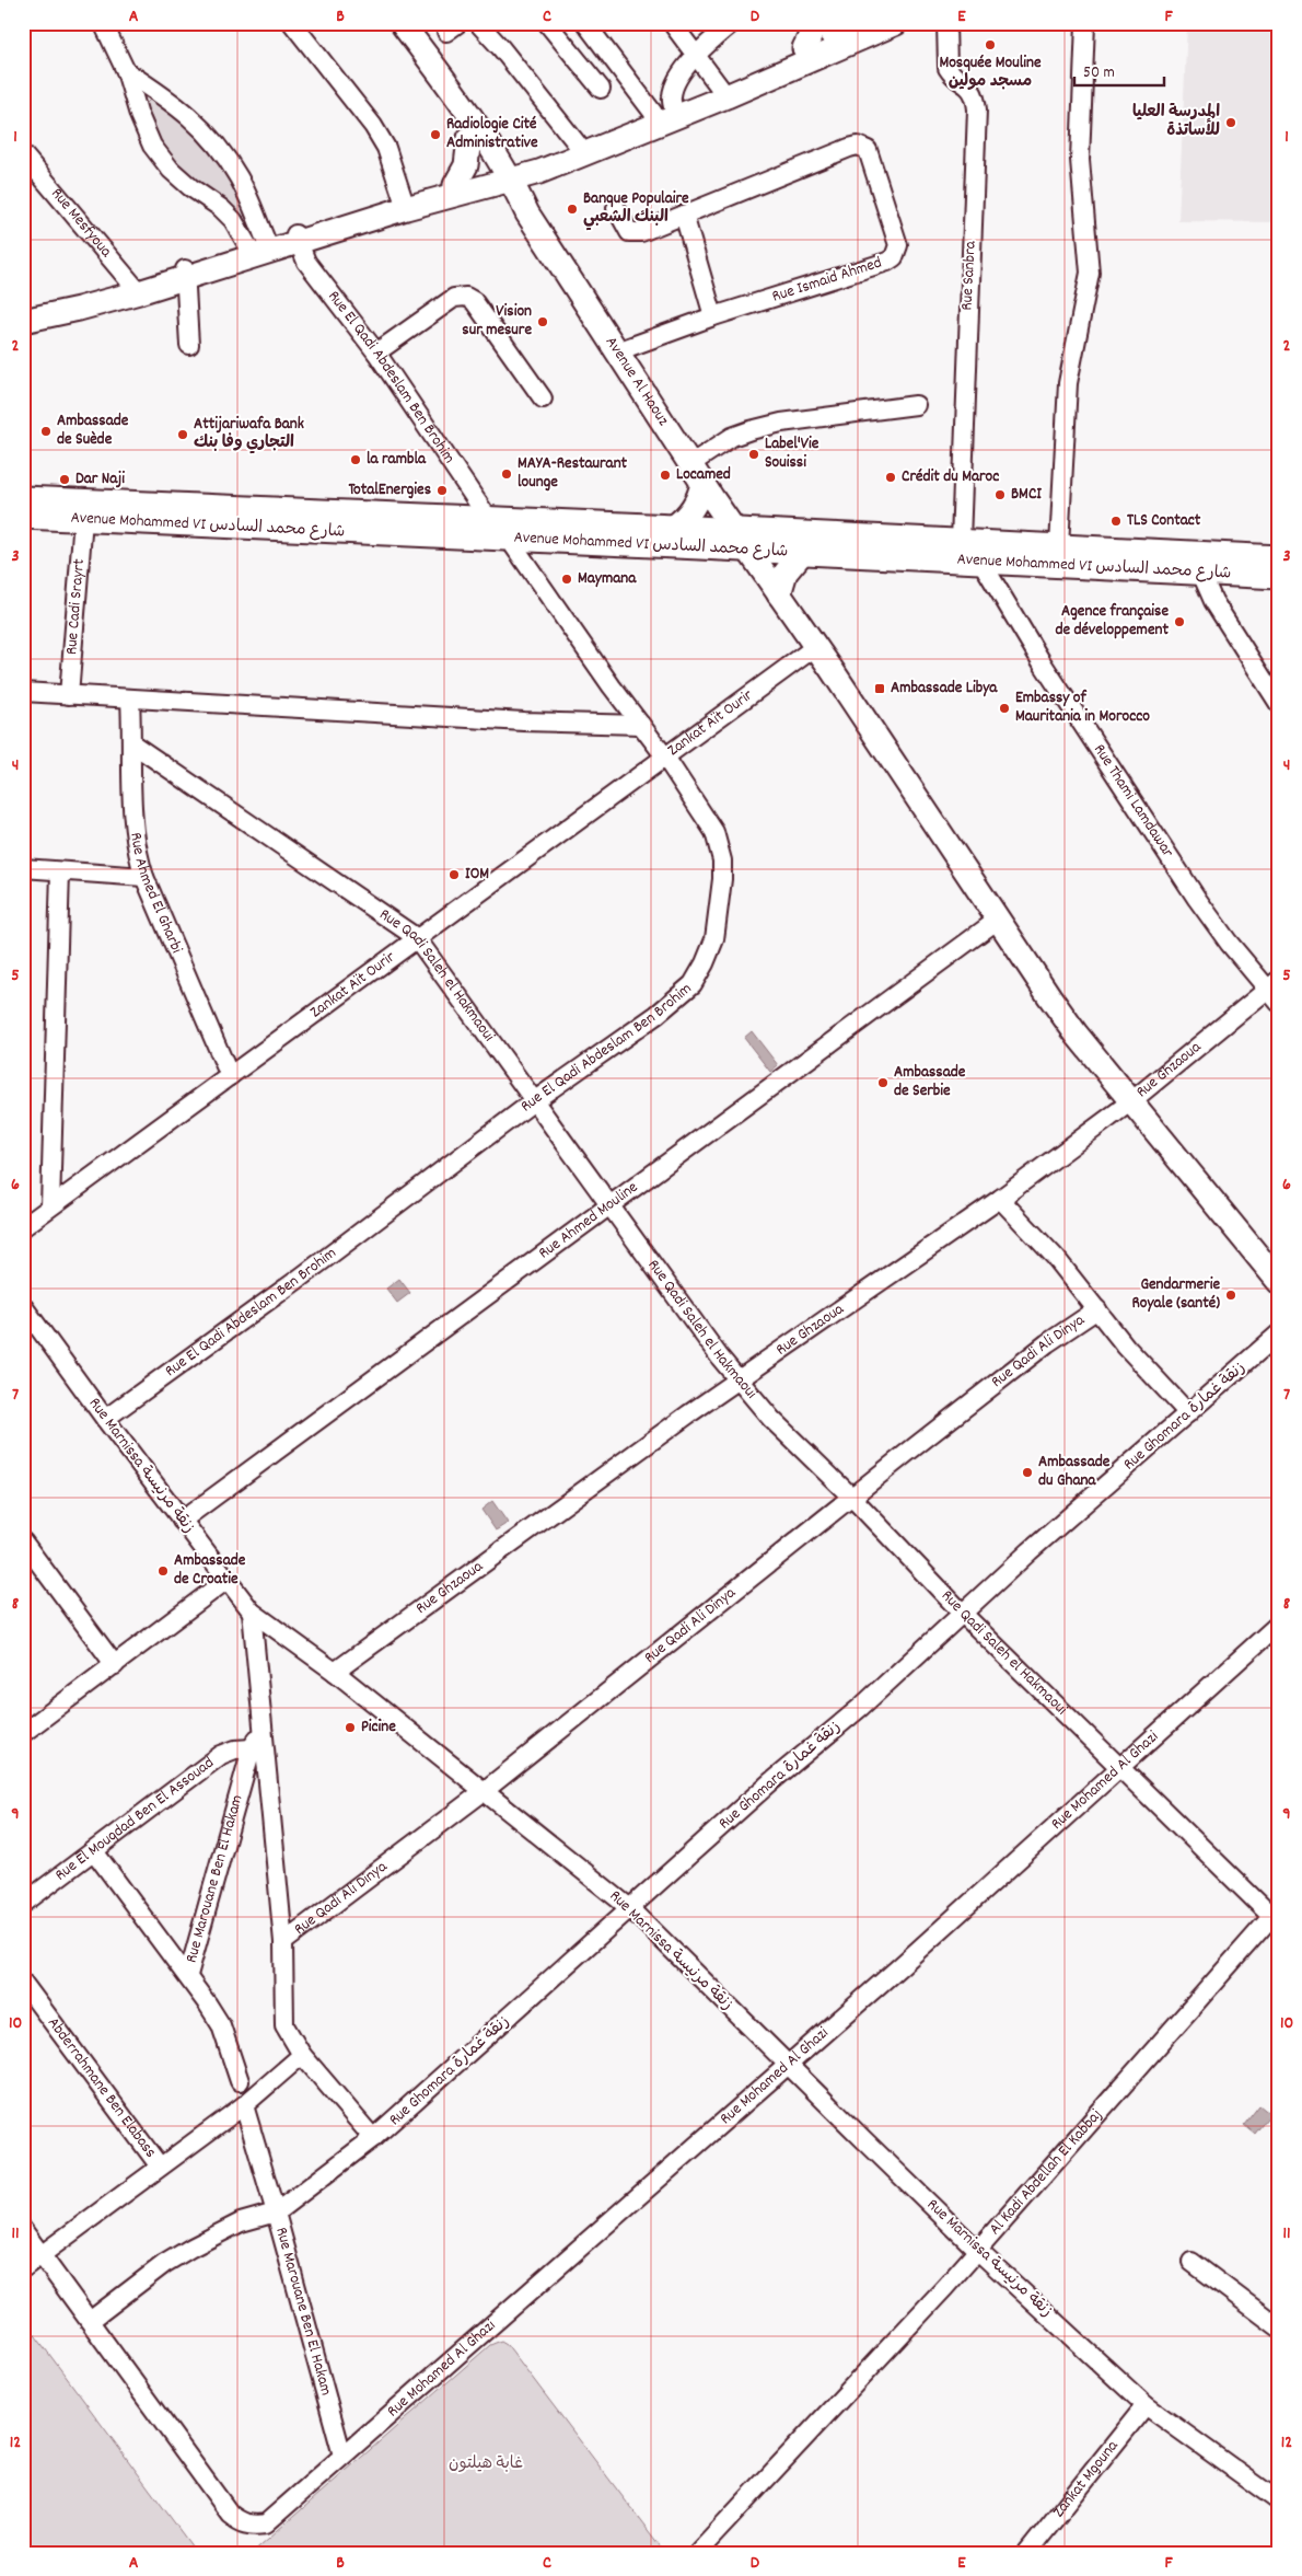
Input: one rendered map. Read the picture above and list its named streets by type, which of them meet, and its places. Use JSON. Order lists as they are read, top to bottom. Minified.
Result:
{"streets":{"main road":["Avenue Al Haouz","Avenue Mohammed VI شارع محمد السادس"],"street":["Rue Mesfyoua","Rue Sanbra","Rue Ismaid Ahmed","Rue El Qadi Abdeslam Ben Brohim","Rue Cadi Srayrt","Zankat Aït Ourir","Rue Thami Lamdawar","Rue Ahmed El Gharbi","Rue Qadi Saleh el Hakmaoui","Rue Ghzaoua","Rue Ahmed Mouline","Rue Qadi Ali Dinya","Rue Ghomara زنقة غمارة","Rue Marnissa زنقة مرنيسة","Rue Mohamed Al Ghazi","Rue El Mouqdad Ben El Assouad","Rue Marouane Ben El Hakam","Abderrahmane Ben Elabass","Al Kadi Abdellah El Kabbaj","Zankat Mgouna"]},"crossings":[["Rue Sanbra","Avenue Mohammed VI شارع محمد السادس"],["Rue Ismaid Ahmed","Avenue Al Haouz"],["Rue El Qadi Abdeslam Ben Brohim","Avenue Mohammed VI شارع محمد السادس"],["Rue El Qadi Abdeslam Ben Brohim","Zankat Aït Ourir"],["Rue El Qadi Abdeslam Ben Brohim","Rue Qadi Saleh el Hakmaoui"],["Rue El Qadi Abdeslam Ben Brohim","Rue Marnissa زنقة مرنيسة"],["Avenue Al Haouz","Avenue Mohammed VI شارع محمد السادس"],["Avenue Al Haouz","Zankat Aït Ourir"],["Avenue Al Haouz","Rue Ghzaoua"],["Avenue Al Haouz","Rue Ahmed Mouline"],["Avenue Mohammed VI شارع محمد السادس","Rue Cadi Srayrt"],["Avenue Mohammed VI شارع محمد السادس","Rue Thami Lamdawar"],["Zankat Aït Ourir","Rue Ahmed El Gharbi"],["Zankat Aït Ourir","Rue Qadi Saleh el Hakmaoui"],["Rue Thami Lamdawar","Rue Ghzaoua"],["Rue Ahmed El Gharbi","Rue Qadi Saleh el Hakmaoui"],["Rue Qadi Saleh el Hakmaoui","Rue Ghzaoua"],["Rue Qadi Saleh el Hakmaoui","Rue Ahmed Mouline"],["Rue Qadi Saleh el Hakmaoui","Rue Qadi Ali Dinya"],["Rue Qadi Saleh el Hakmaoui","Rue Ghomara زنقة غمارة"],["Rue Qadi Saleh el Hakmaoui","Rue Mohamed Al Ghazi"],["Rue Qadi Saleh el Hakmaoui","Al Kadi Abdellah El Kabbaj"],["Rue Ghzaoua","Rue Marnissa زنقة مرنيسة"],["Rue Ahmed Mouline","Rue Marnissa زنقة مرنيسة"],["Rue Qadi Ali Dinya","Rue Marnissa زنقة مرنيسة"],["Rue Ghomara زنقة غمارة","Rue Marnissa زنقة مرنيسة"],["Rue Ghomara زنقة غمارة","Rue Marouane Ben El Hakam"],["Rue Marnissa زنقة مرنيسة","Rue Mohamed Al Ghazi"],["Rue Marnissa زنقة مرنيسة","Al Kadi Abdellah El Kabbaj"],["Rue Marnissa زنقة مرنيسة","Zankat Mgouna"],["Rue Mohamed Al Ghazi","Rue Marouane Ben El Hakam"],["Rue El Mouqdad Ben El Assouad","Rue Marouane Ben El Hakam"]],"parks":["غابة هيلتون"],"places":{"other":["Mosquée Mouline مسجد مولين","المدرسة العليا للأساتذة","Radiologie Cité Administrative","Banque Populaire البنك الشعبي","Vision sur mesure","Ambassade de Suède","Attijariwafa Bank التجاري وفا بنك","Label'Vie Souissi","la rambla","MAYA-Restaurant lounge","Locamed","Crédit du Maroc","Dar Naji","TotalEnergies","BMCI","TLS Contact","Maymana","Agence française de développement","Embassy of Mauritania in Morocco","IOM","Ambassade de Serbie","Gendarmerie Royale (santé)","Ambassade du Ghana","Ambassade de Croatie","Picine"],"transit":["Ambassade Libya"]},"scale_bar":"50 m","grid":{"columns":["A","B","C","D","E","F"],"rows":["1","2","3","4","5","6","7","8","9","10","11","12"]}}
